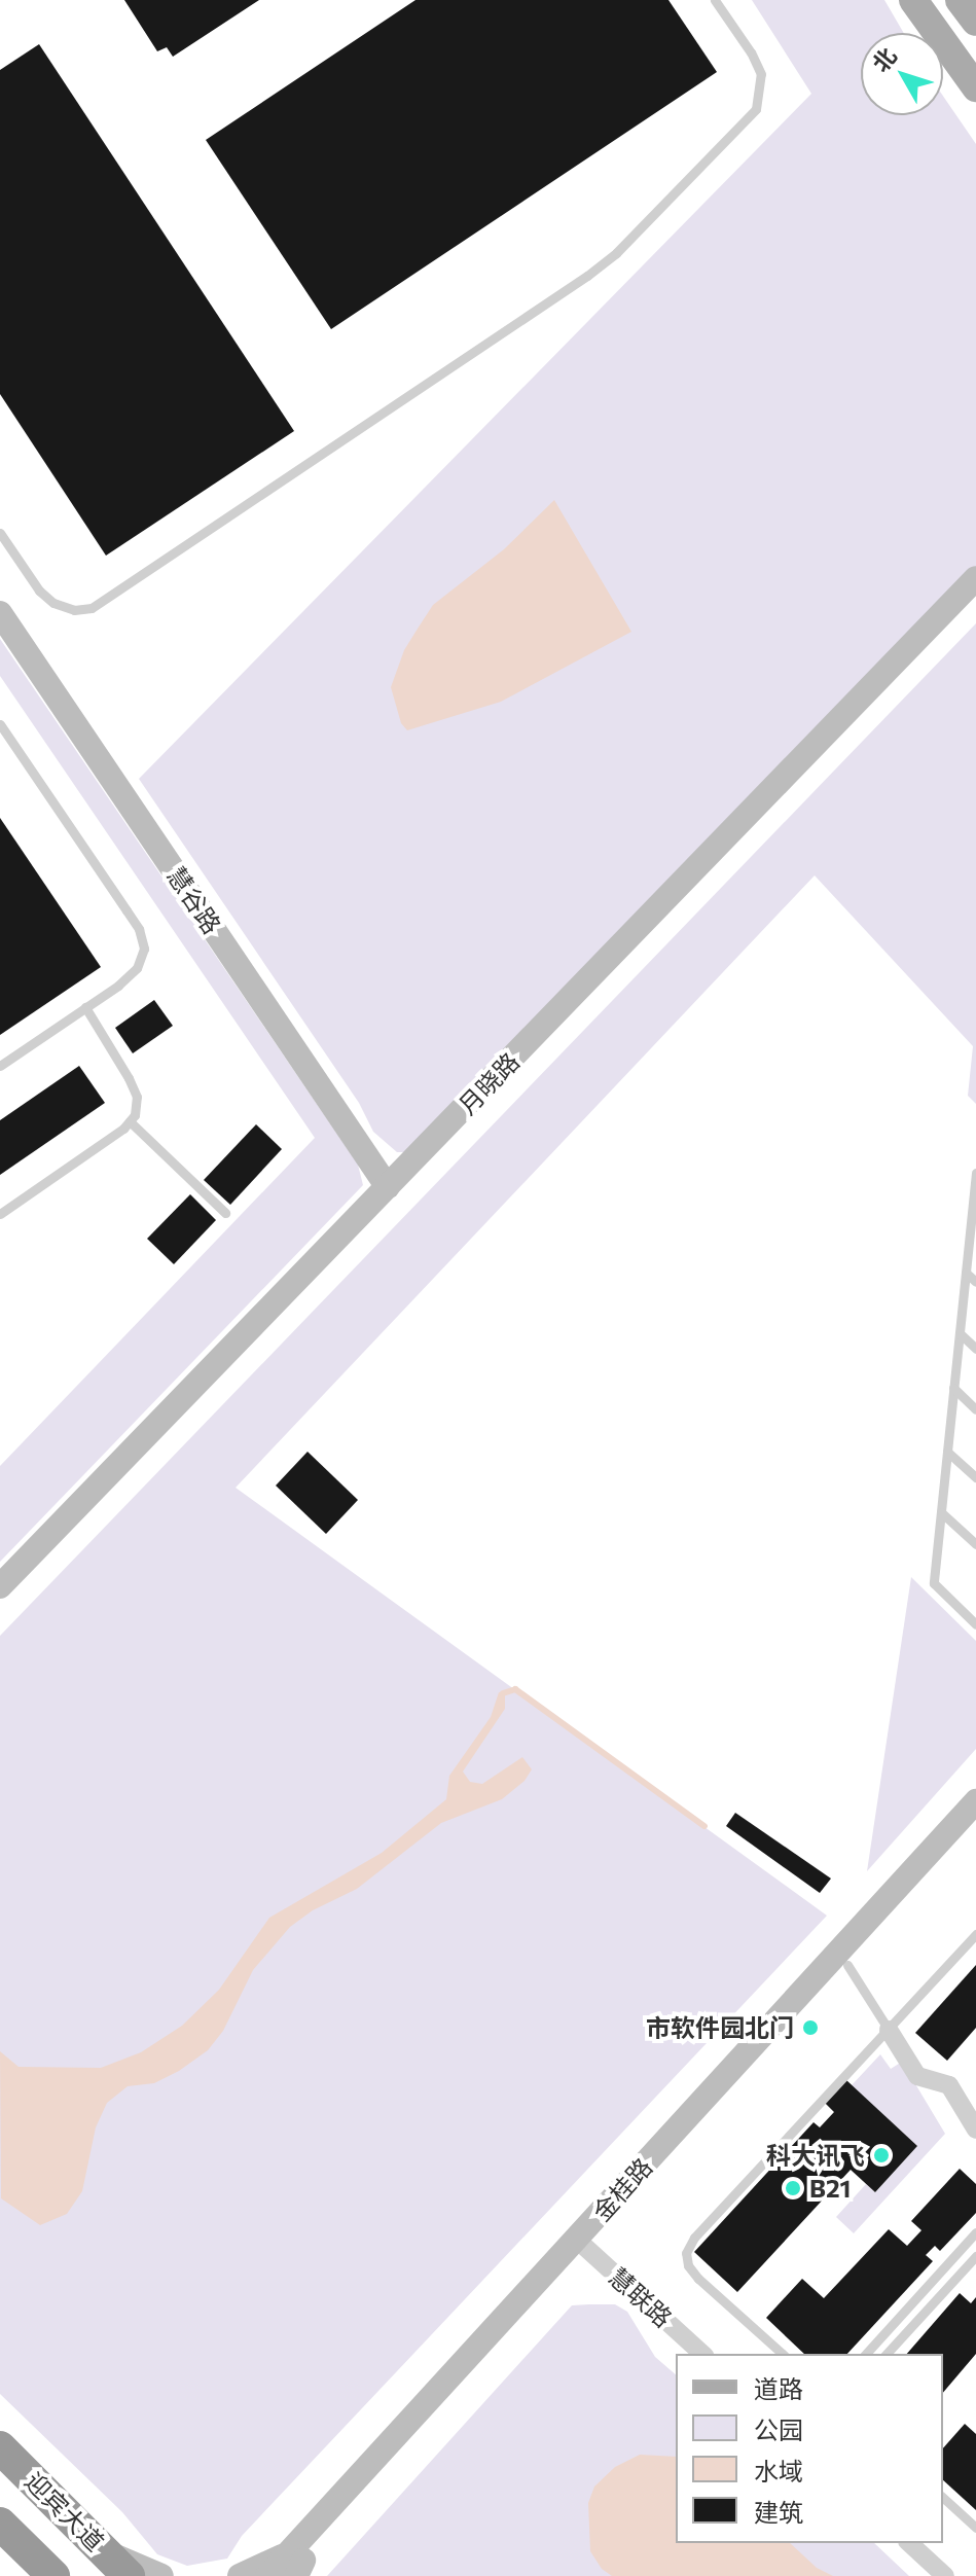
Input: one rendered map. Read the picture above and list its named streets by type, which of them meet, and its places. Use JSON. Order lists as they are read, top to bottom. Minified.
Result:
{"streets":{"highway":["迎宾大道"],"street":["慧谷路","月晓路","金桂路","慧联路"]},"crossings":[["慧谷路","月晓路"],["金桂路","慧联路"]],"places":["市软件园北门","科大讯飞","B21"],"legend":["道路","公园","水域","建筑"],"north":"top left"}
